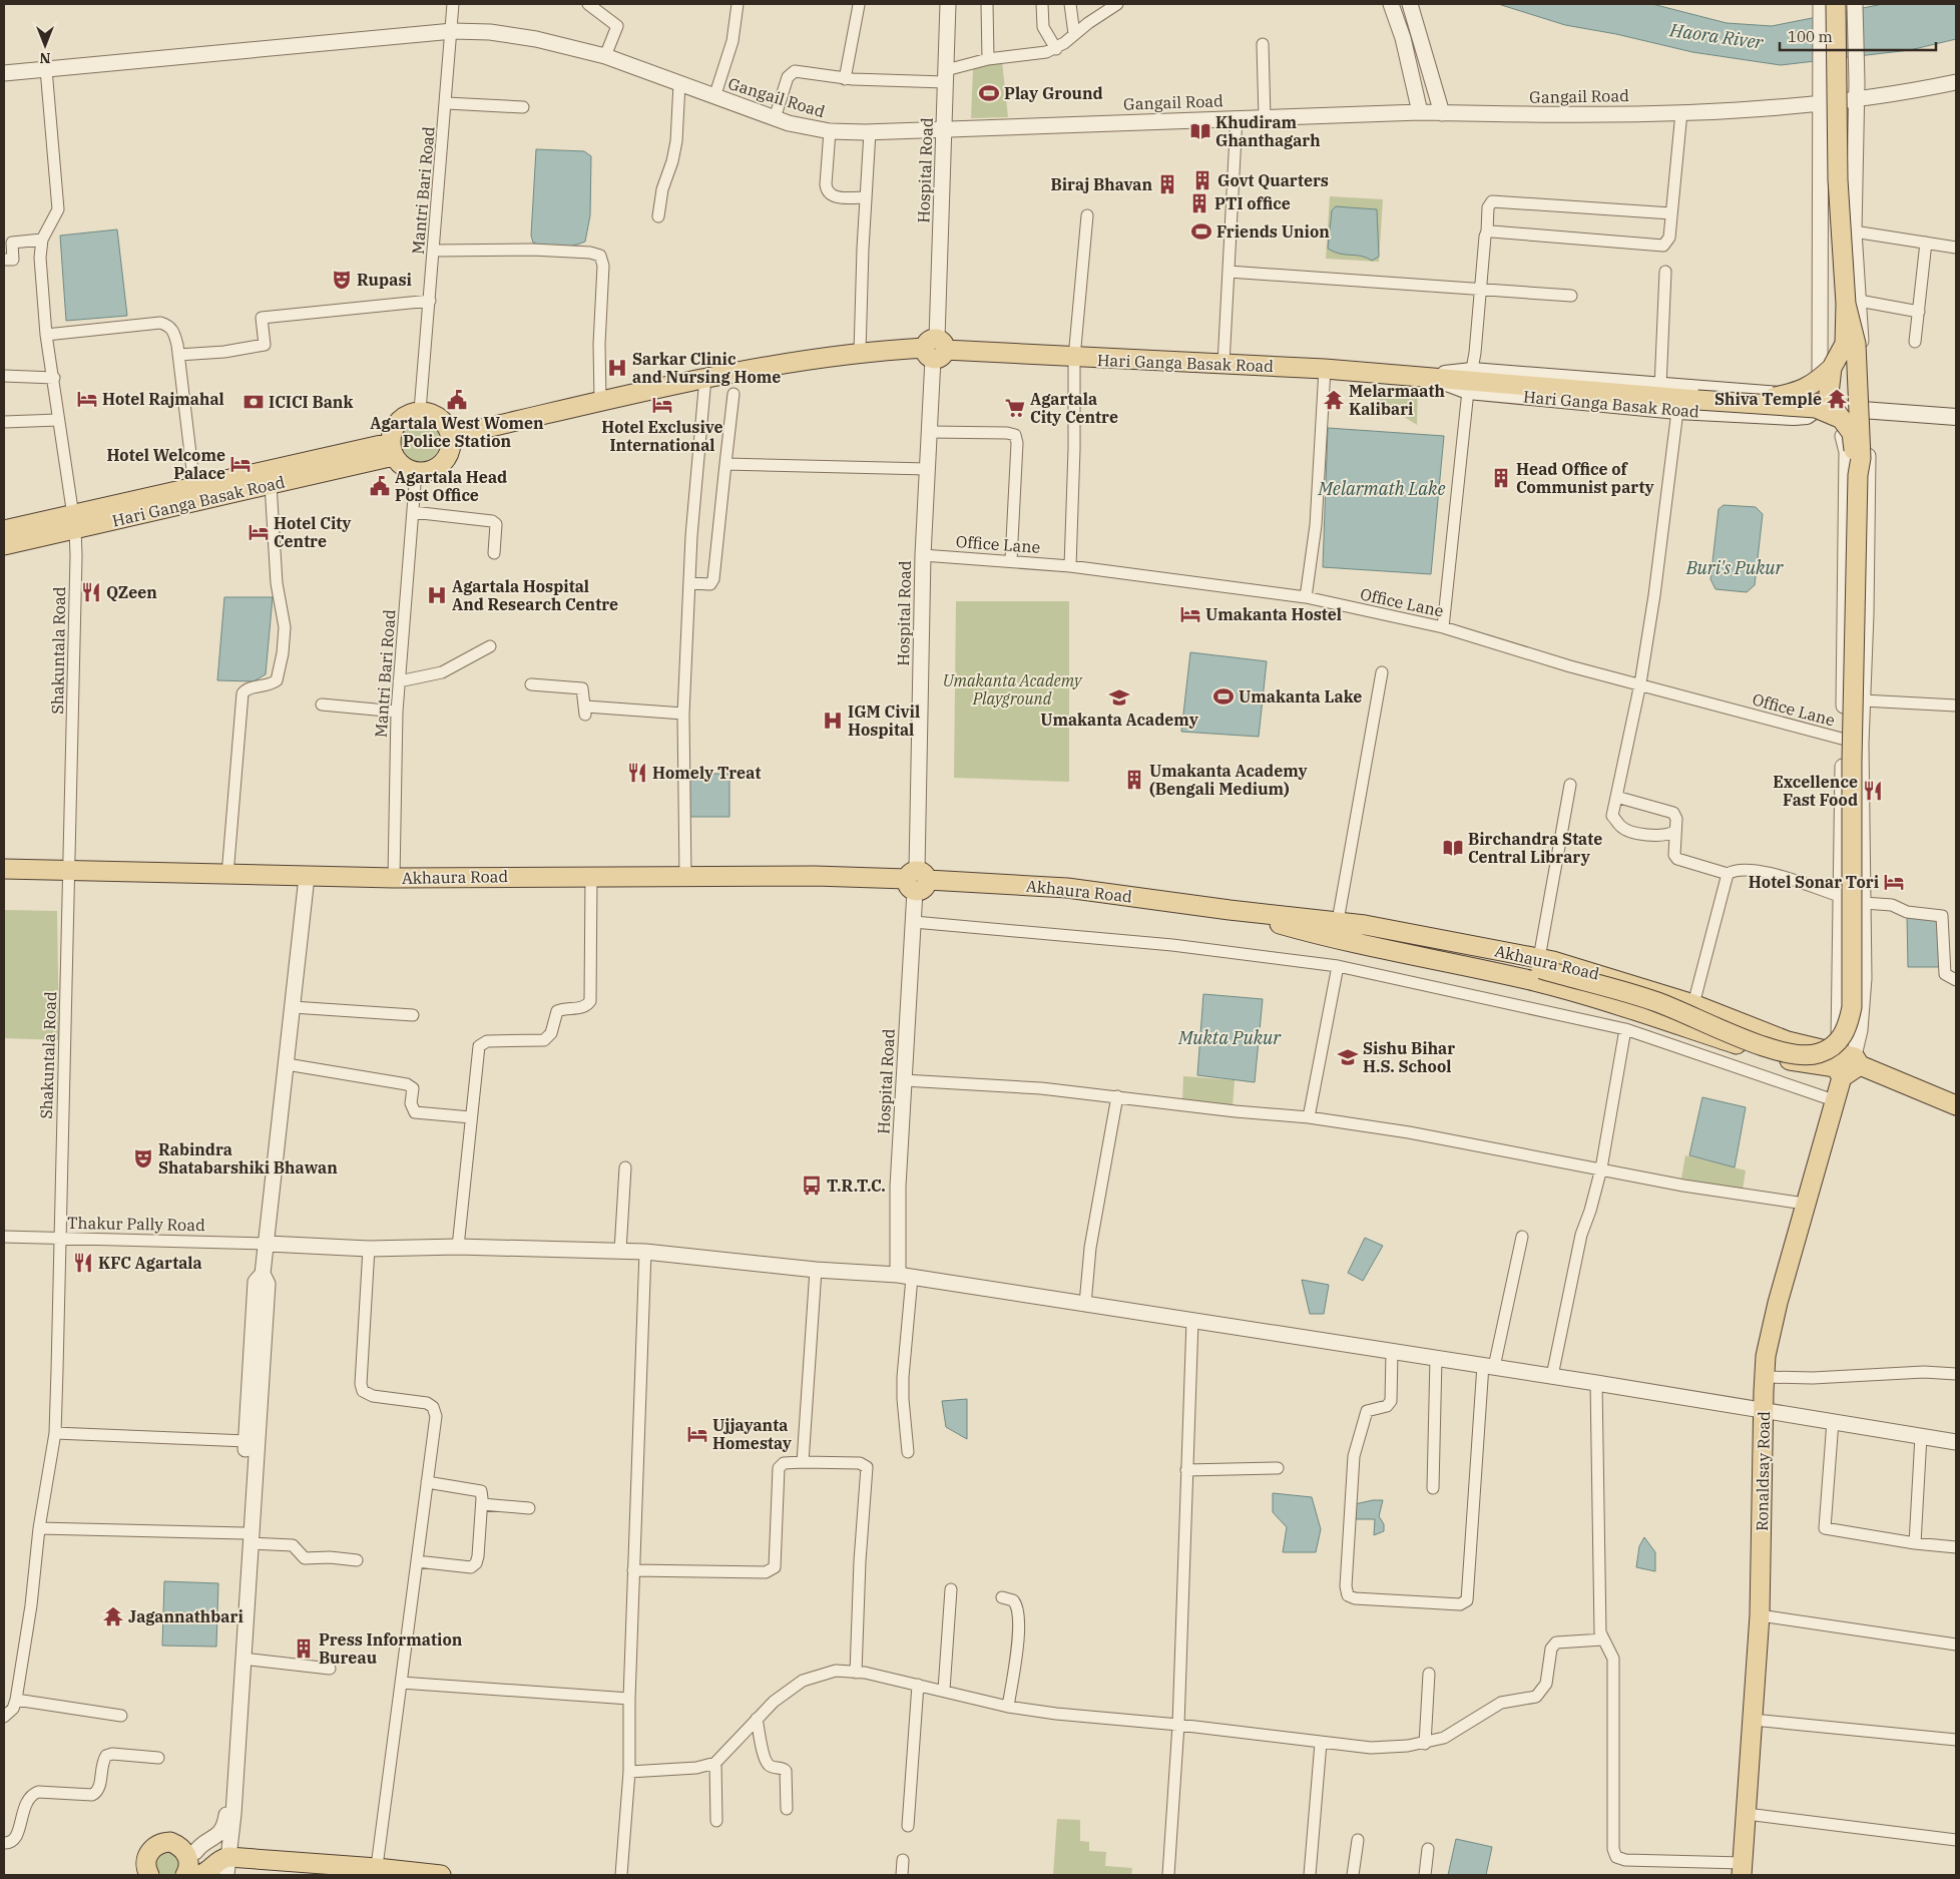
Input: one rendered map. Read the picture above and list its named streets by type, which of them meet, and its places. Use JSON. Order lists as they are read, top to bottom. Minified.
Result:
{"streets":{"main road":["Hari Ganga Basak Road","Akhaura Road","Ronaldsay Road"],"street":["Gangail Road","Hospital Road","Mantri Bari Road","Office Lane","Shakuntala Road","Thakur Pally Road"]},"crossings":[["Gangail Road","Hospital Road"],["Gangail Road","Mantri Bari Road"],["Gangail Road","Shakuntala Road"],["Hospital Road","Hari Ganga Basak Road"],["Hospital Road","Office Lane"],["Hospital Road","Akhaura Road"],["Mantri Bari Road","Hari Ganga Basak Road"],["Mantri Bari Road","Akhaura Road"],["Hari Ganga Basak Road","Shakuntala Road"],["Shakuntala Road","Akhaura Road"],["Shakuntala Road","Thakur Pally Road"],["Akhaura Road","Ronaldsay Road"]],"water":["Haora River","Melarmath Lake","Buri's Pukur","Mukta Pukur"],"parks":["Umakanta Academy Playground"],"places":{"sports":["Play Ground","Friends Union","Umakanta Lake"],"library":["Khudiram Ghanthagarh","Birchandra State Central Library"],"building":["Govt Quarters","Biraj Bhavan","PTI office","Head Office of Communist party","Umakanta Academy (Bengali Medium)","Press Information Bureau"],"theatre":["Rupasi","Rabindra Shatabarshiki Bhawan"],"hospital":["Sarkar Clinic and Nursing Home","Agartala Hospital And Research Centre","IGM Civil Hospital"],"hotel":["Hotel Rajmahal","Hotel Exclusive International","Hotel Welcome Palace","Hotel City Centre","Umakanta Hostel","Hotel Sonar Tori","Ujjayanta Homestay"],"temple":["Shiva Temple","Melarmaath Kalibari","Jagannathbari"],"public building":["Agartala West Women Police Station","Agartala Head Post Office"],"bank":["ICICI Bank"],"supermarket":["Agartala City Centre"],"restaurant":["QZeen","Homely Treat","Excellence Fast Food","KFC Agartala"],"school or university":["Umakanta Academy","Sishu Bihar H.S. School"],"bus stop":["T.R.T.C."]},"scale_bar":"100 m","north":"bottom"}
